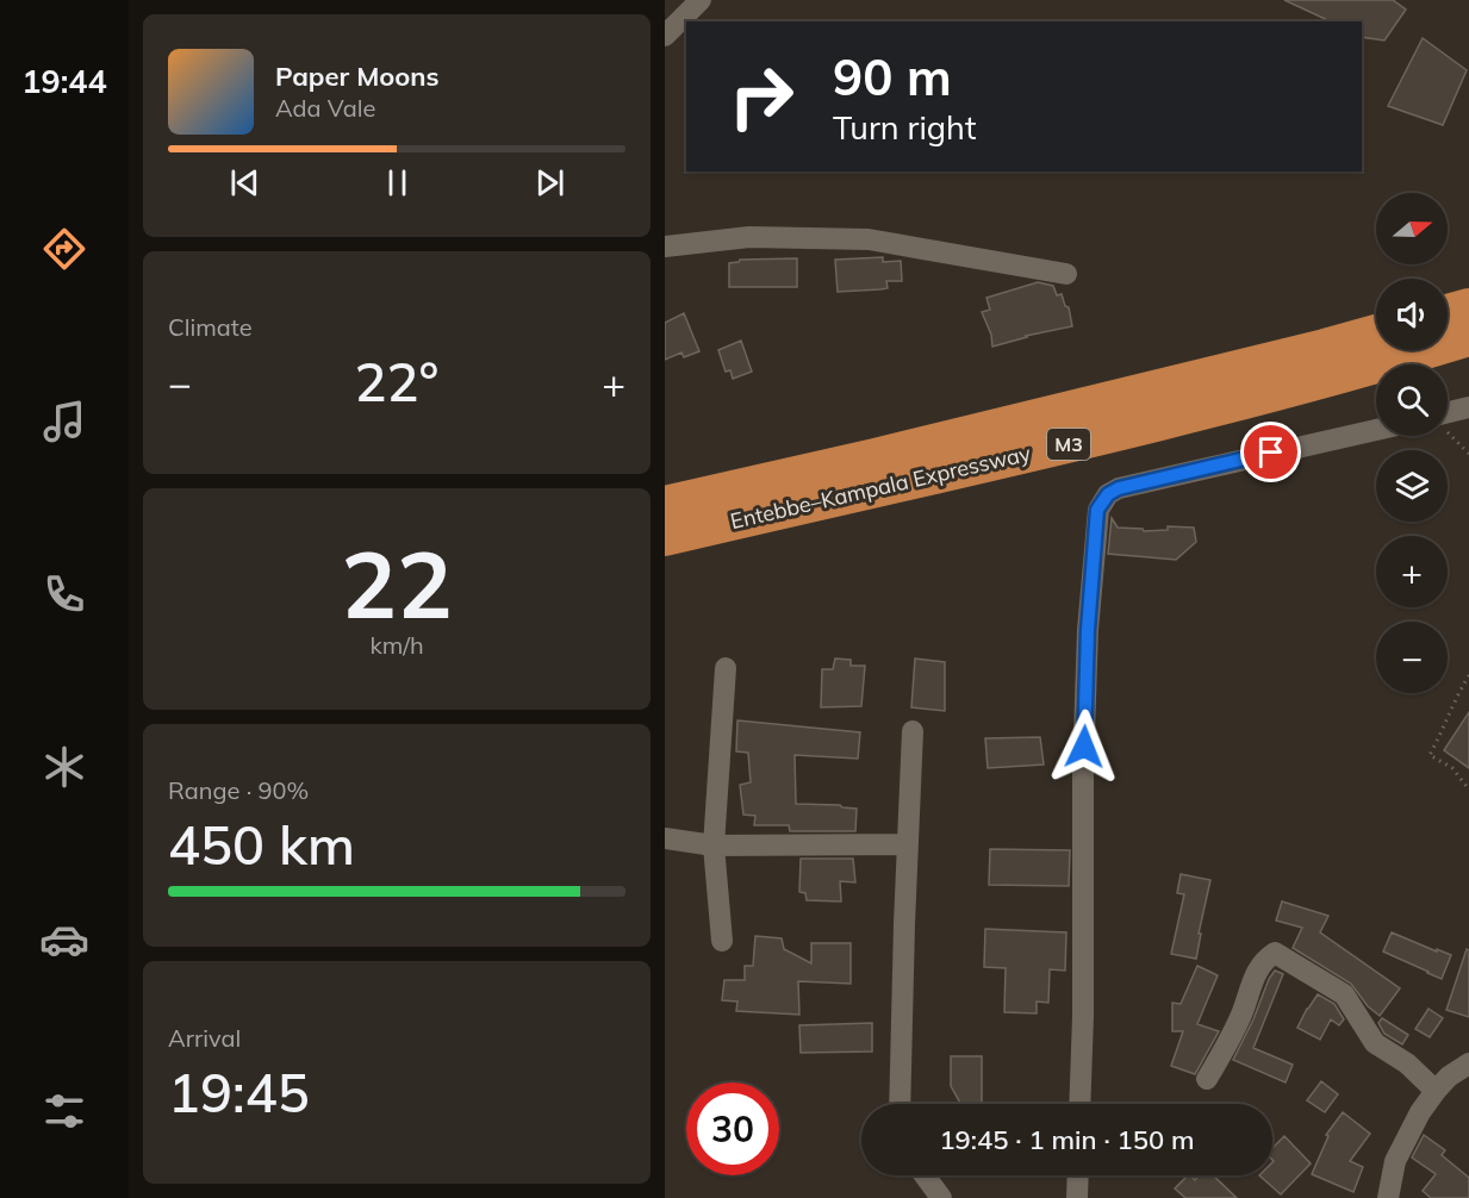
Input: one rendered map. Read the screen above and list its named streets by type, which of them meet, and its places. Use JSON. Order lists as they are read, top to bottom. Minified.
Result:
{"streets":{"highway":["M3","Entebbe–Kampala Expressway"]},"north":"right","page":{"tabs":"19:44","turn":["90 m","Turn right"],"song":["Paper Moons","Ada Vale"],"map_buttons":["+","−"],"tile":["Climate",["22","km/h"],["Range · 90%","450 km"],["Arrival","19:45"]],"heat":["−","22°","+"],"limit":"30","trip":"19:45 · 1 min · 150 m"}}
